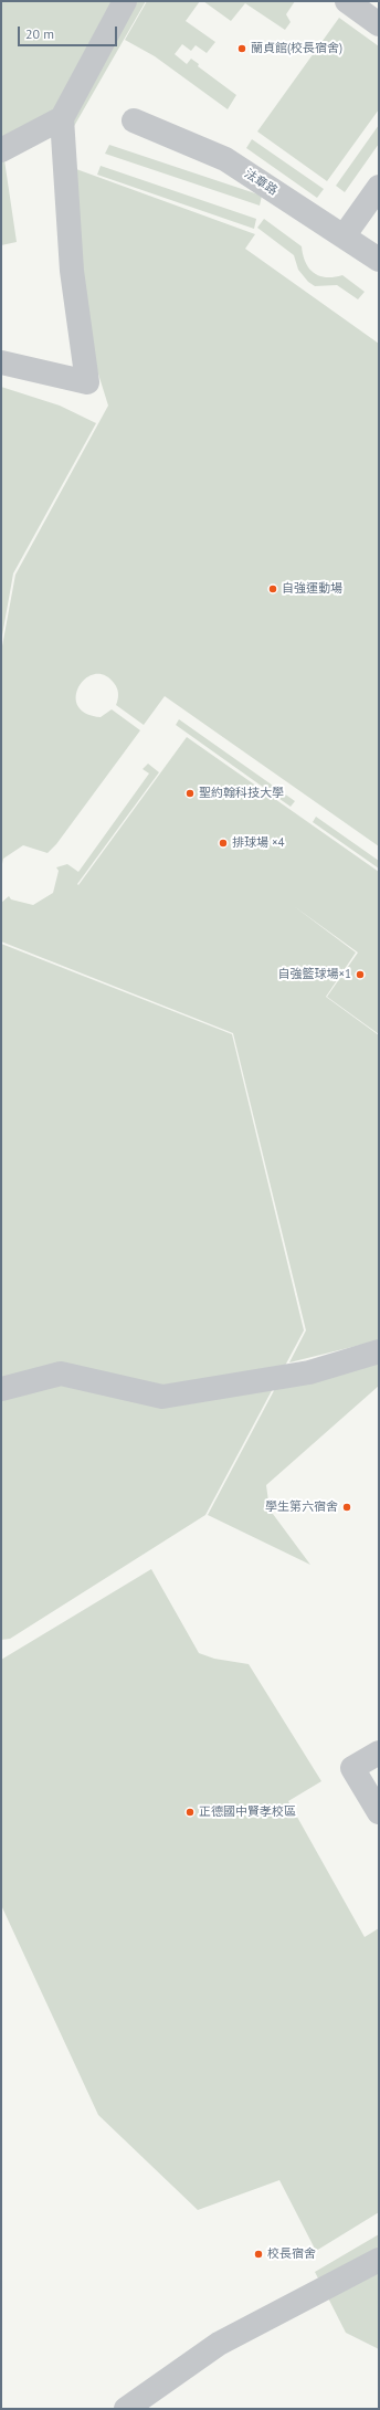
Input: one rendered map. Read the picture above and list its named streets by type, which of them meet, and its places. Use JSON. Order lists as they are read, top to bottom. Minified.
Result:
{"streets":{"street":["法章路"]},"places":["蘭貞館(校長宿舍)","自強運動場","聖約翰科技大學","排球場 ×4","自強籃球場×1","學生第六宿舍","正德國中賢孝校區","校長宿舍"],"scale_bar":"20 m"}
